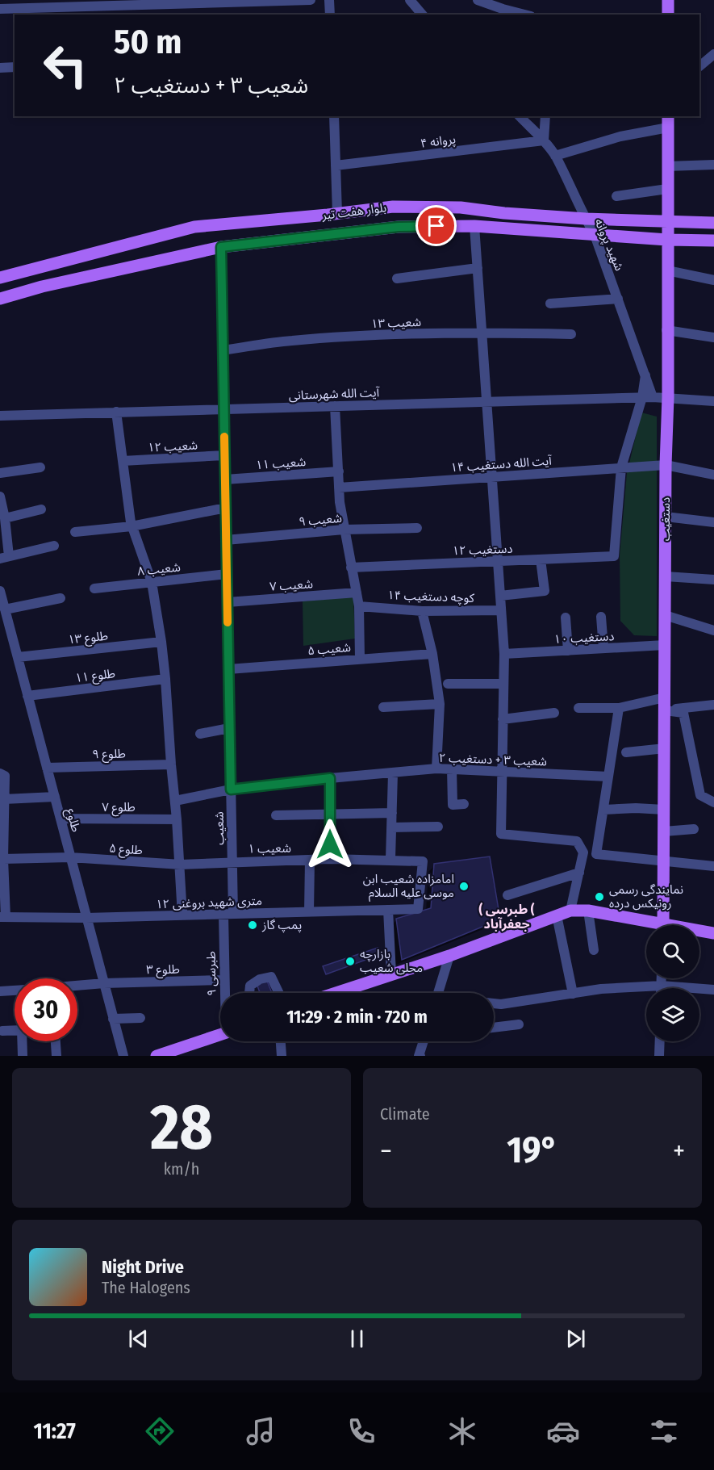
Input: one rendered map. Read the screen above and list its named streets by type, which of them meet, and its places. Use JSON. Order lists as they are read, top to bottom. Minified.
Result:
{"streets":{"main road":["بلوار هفت تیر","دستغیب"],"street":["پروانه ۴","شهید پروانه","شعیب ۱۳","آیت الله شهرستانی","شعیب ۱۲","شعیب ۱۱","آیت الله دستغیب ۱۴","شعیب ۹","دستغیب ۱۲","شعیب ۸","شعیب ۷","کوچه دستغیب ۱۴","طلوع ۱۳","دستغیب ۱۰","شعیب ۵","طلوع ۱۱","طلوع ۹","شعیب ۳ + دستغیب ۲","طلوع ۷","طلوع","شعیب","شعیب ۱","طلوع ۵","۱۲ متری شهید بروغنی","طلوع ۳","طبرسی ۹"]},"crossings":[["پروانه ۴","شهید پروانه"],["بلوار هفت تیر","شهید پروانه"],["بلوار هفت تیر","دستغیب"],["بلوار هفت تیر","شعیب"],["شهید پروانه","آیت الله شهرستانی"],["شعیب ۱۳","شعیب"],["آیت الله شهرستانی","دستغیب"],["آیت الله شهرستانی","شعیب"],["شعیب ۱۲","شعیب"],["شعیب ۱۱","شعیب"],["آیت الله دستغیب ۱۴","دستغیب"],["آیت الله دستغیب ۱۴","دستغیب ۱۲"],["دستغیب","دستغیب ۱۰"],["شعیب ۹","شعیب"],["شعیب ۸","شعیب"],["شعیب ۷","شعیب"],["طلوع ۱۳","طلوع"],["شعیب ۵","شعیب"],["طلوع ۱۱","طلوع"],["طلوع ۹","طلوع"],["شعیب ۳ + دستغیب ۲","شعیب"],["طلوع ۷","طلوع"],["طلوع","طلوع ۵"],["طلوع","۱۲ متری شهید بروغنی"],["طلوع","طلوع ۳"],["شعیب","شعیب ۱"],["شعیب","طلوع ۵"],["شعیب","۱۲ متری شهید بروغنی"],["شعیب","طبرسی ۹"],["شعیب ۱","طلوع ۵"],["شعیب ۱","۱۲ متری شهید بروغنی"],["۱۲ متری شهید بروغنی","طبرسی ۹"],["طلوع ۳","طبرسی ۹"]],"districts":["( طبرسی ( جعفرآباد"],"places":["امامزاده شعیب ابن موسی علیه السلام","نمایندگی رسمی رونیکس درده","پمپ گاز","بازارچه محلی شعیب"],"page":{"turn":["50 m","شعیب ۳ + دستغیب ۲"],"limit":"30","trip":"11:29 · 2 min · 720 m","tile":[["28","km/h"],"Climate"],"heat":["−","19°","+"],"song":["Night Drive","The Halogens"],"tabs":"11:27"}}
